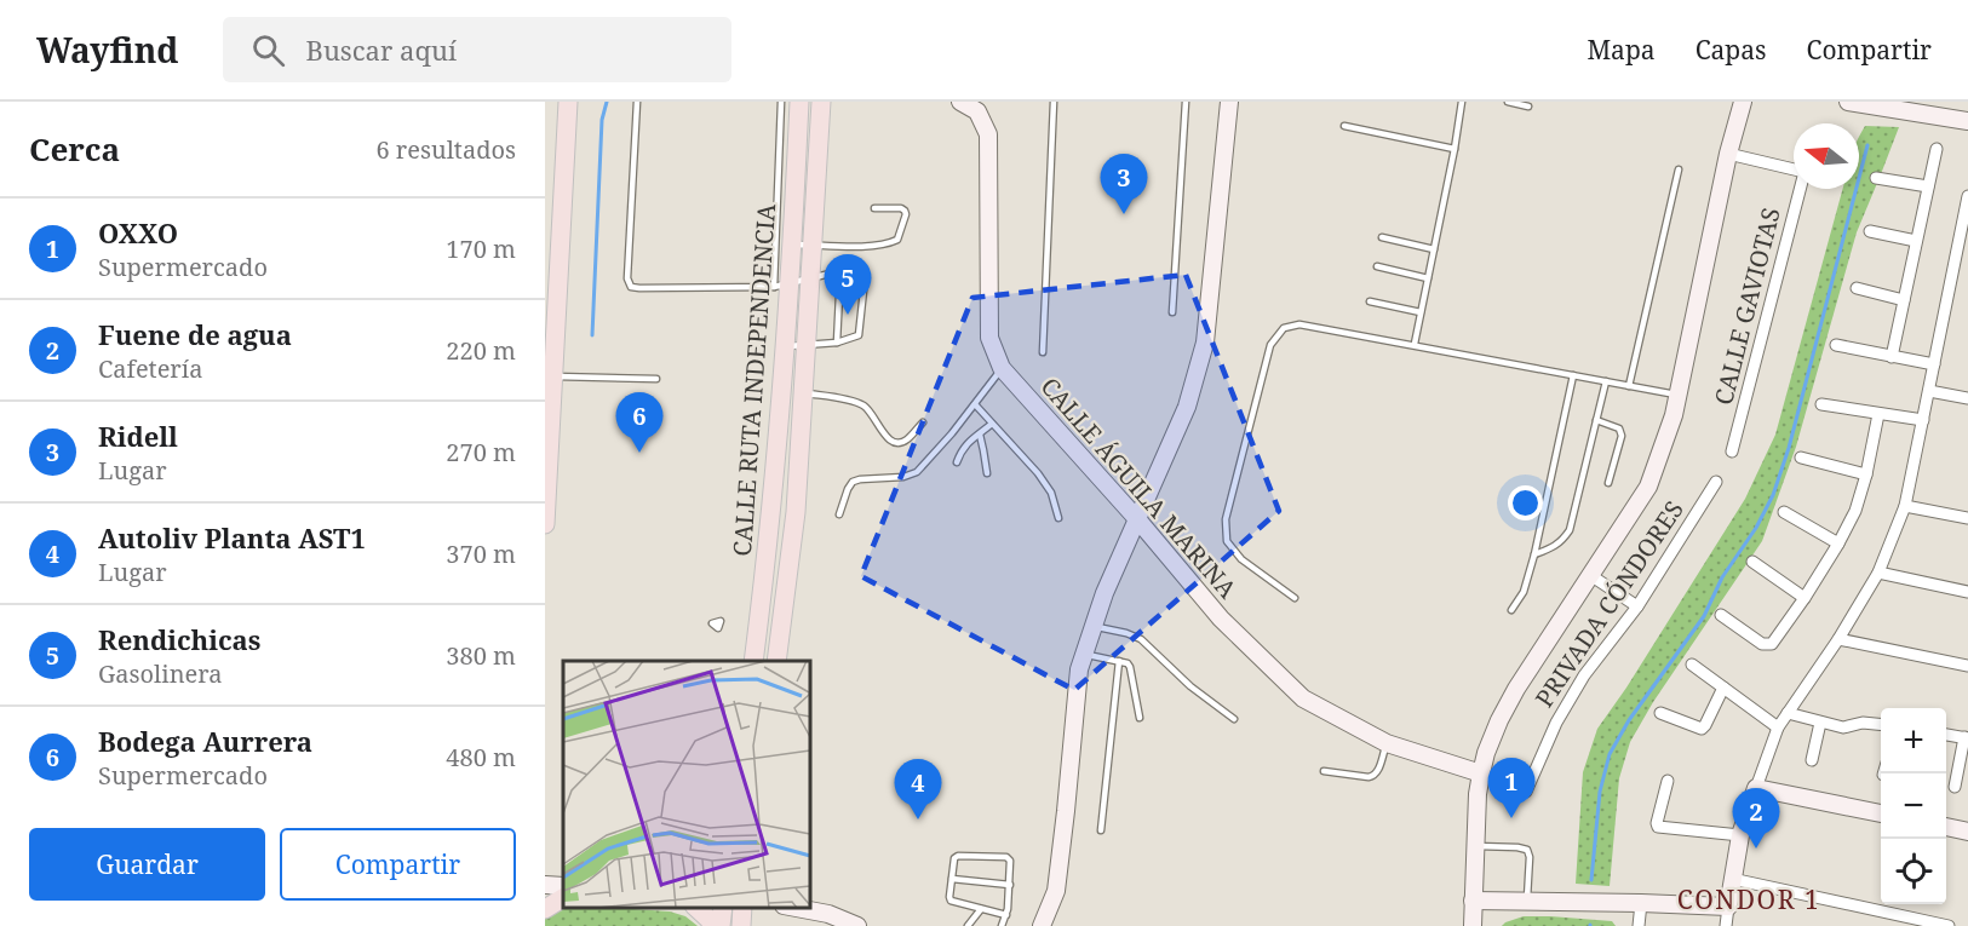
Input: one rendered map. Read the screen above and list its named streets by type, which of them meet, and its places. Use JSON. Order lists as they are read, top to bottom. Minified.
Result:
{"streets":{"main road":["CALLE RUTA INDEPENDENCIA"],"street":["CALLE GAVIOTAS","CALLE ÁGUILA MARINA","PRIVADA CÓNDORES"]},"districts":["CONDOR 1"],"north":"left","page":{"header":"Wayfind","search":"Buscar aquí","nav":["Mapa","Capas","Compartir"],"heading":["Cerca","6 resultados"],"pins":["3","5","6","1","4","2"],"list":[{"mark":"1","name":"OXXO","note":"Supermercado","value":"170 m"},{"mark":"2","name":"Fuene de agua","note":"Cafetería","value":"220 m"},{"mark":"3","name":"Ridell","note":"Lugar","value":"270 m"},{"mark":"4","name":"Autoliv Planta AST1","note":"Lugar","value":"370 m"},{"mark":"5","name":"Rendichicas","note":"Gasolinera","value":"380 m"},{"mark":"6","name":"Bodega Aurrera","note":"Supermercado","value":"480 m"}],"map_buttons":["+","−"],"buttons":["Guardar","Compartir"]}}
